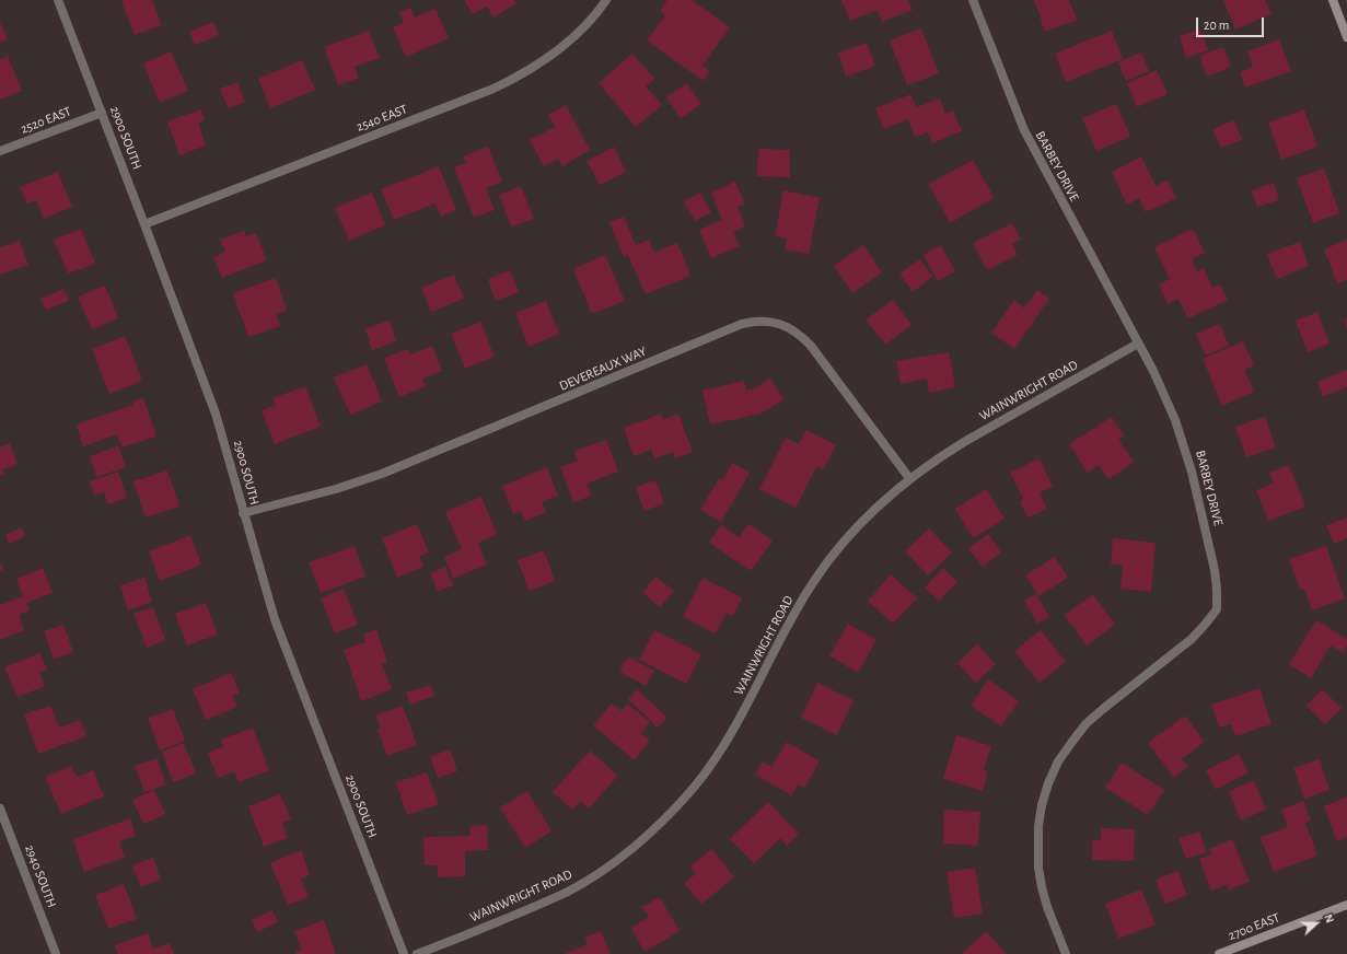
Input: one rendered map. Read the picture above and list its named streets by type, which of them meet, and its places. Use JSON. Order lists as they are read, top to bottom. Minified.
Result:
{"streets":{"street":["2540 EAST","2520 EAST","2900 SOUTH","BARBEY DRIVE","DEVEREAUX WAY","WAINWRIGHT ROAD","2940 SOUTH","2700 EAST"]},"crossings":[["2540 EAST","2900 SOUTH"],["2520 EAST","2900 SOUTH"],["2900 SOUTH","DEVEREAUX WAY"],["BARBEY DRIVE","WAINWRIGHT ROAD"],["DEVEREAUX WAY","WAINWRIGHT ROAD"]],"scale_bar":"20 m","north":"right"}
